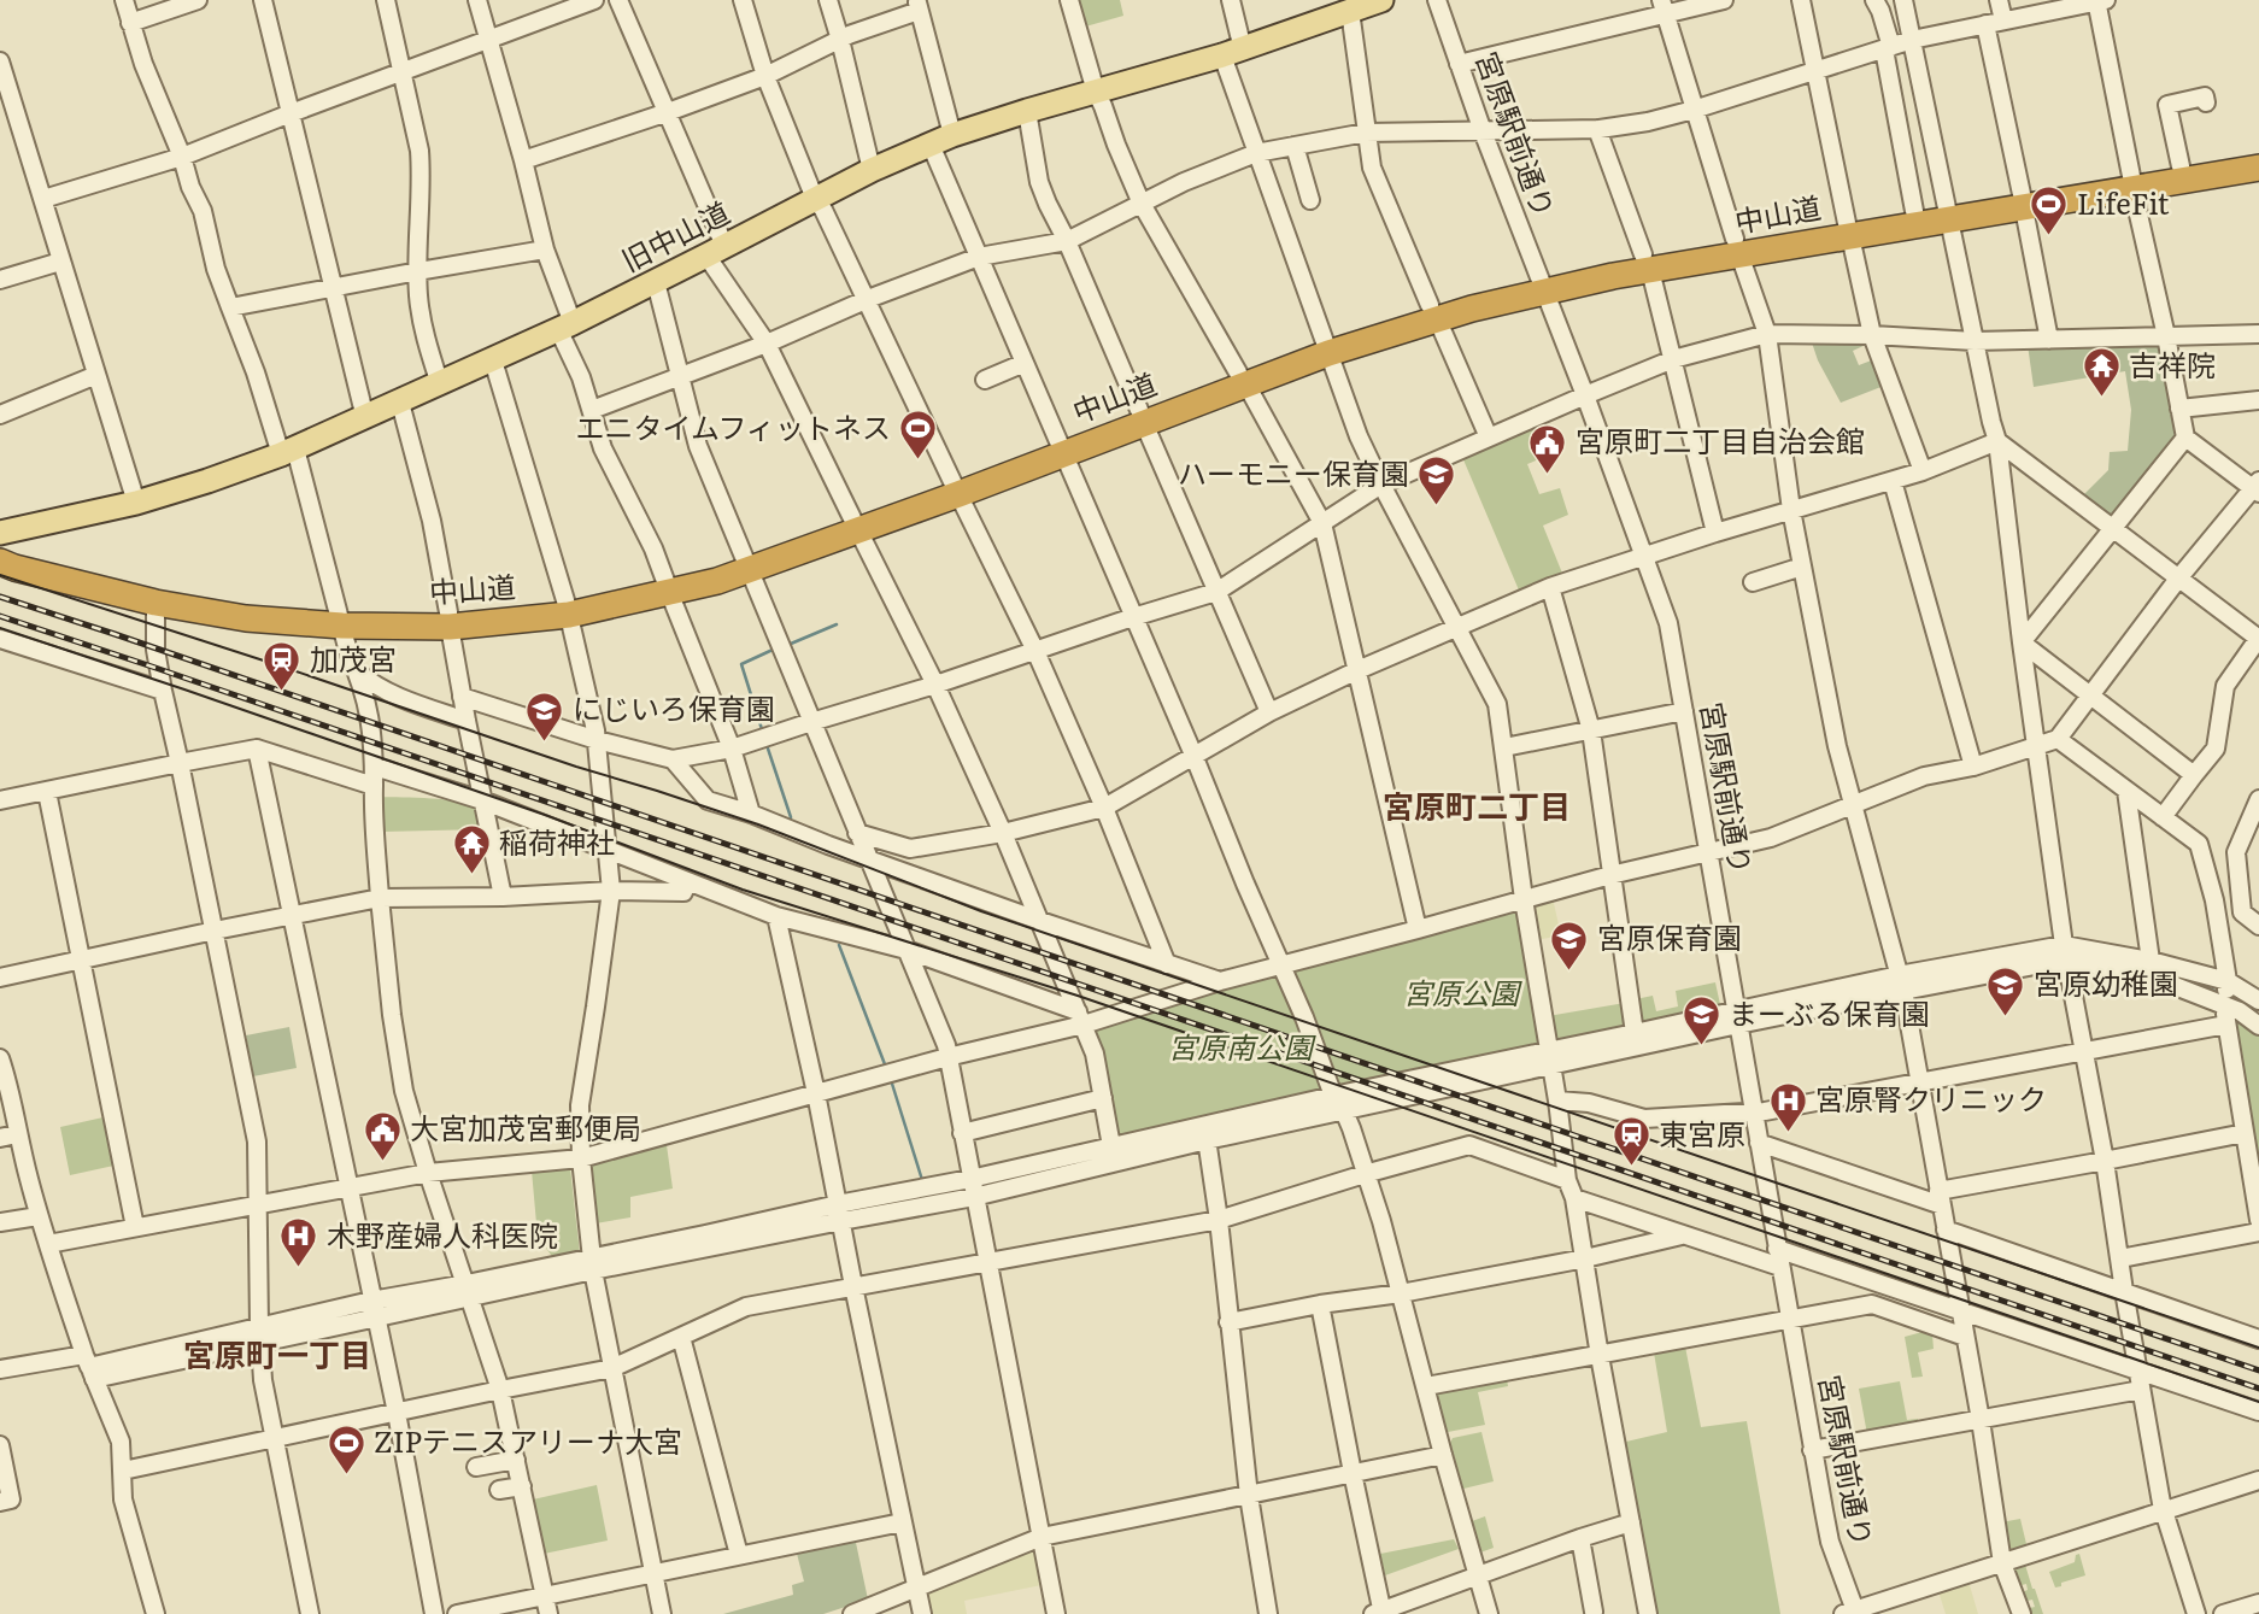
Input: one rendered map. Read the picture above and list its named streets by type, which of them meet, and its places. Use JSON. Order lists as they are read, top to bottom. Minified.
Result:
{"streets":{"highway":["中山道"],"main road":["旧中山道"],"street":["宮原駅前通り"]},"crossings":[["宮原駅前通り","中山道"]],"districts":["宮原町二丁目","宮原町一丁目"],"parks":["宮原公園","宮原南公園"],"places":{"sports":["LifeFit","エニタイムフィットネス","ZIPテニスアリーナ大宮"],"temple":["吉祥院","稲荷神社"],"public building":["宮原町二丁目自治会館","大宮加茂宮郵便局"],"school or university":["ハーモニー保育園","にじいろ保育園","宮原保育園","宮原幼稚園","まーぶる保育園"],"station":["加茂宮","東宮原"],"hospital":["宮原腎クリニック","木野産婦人科医院"]}}
